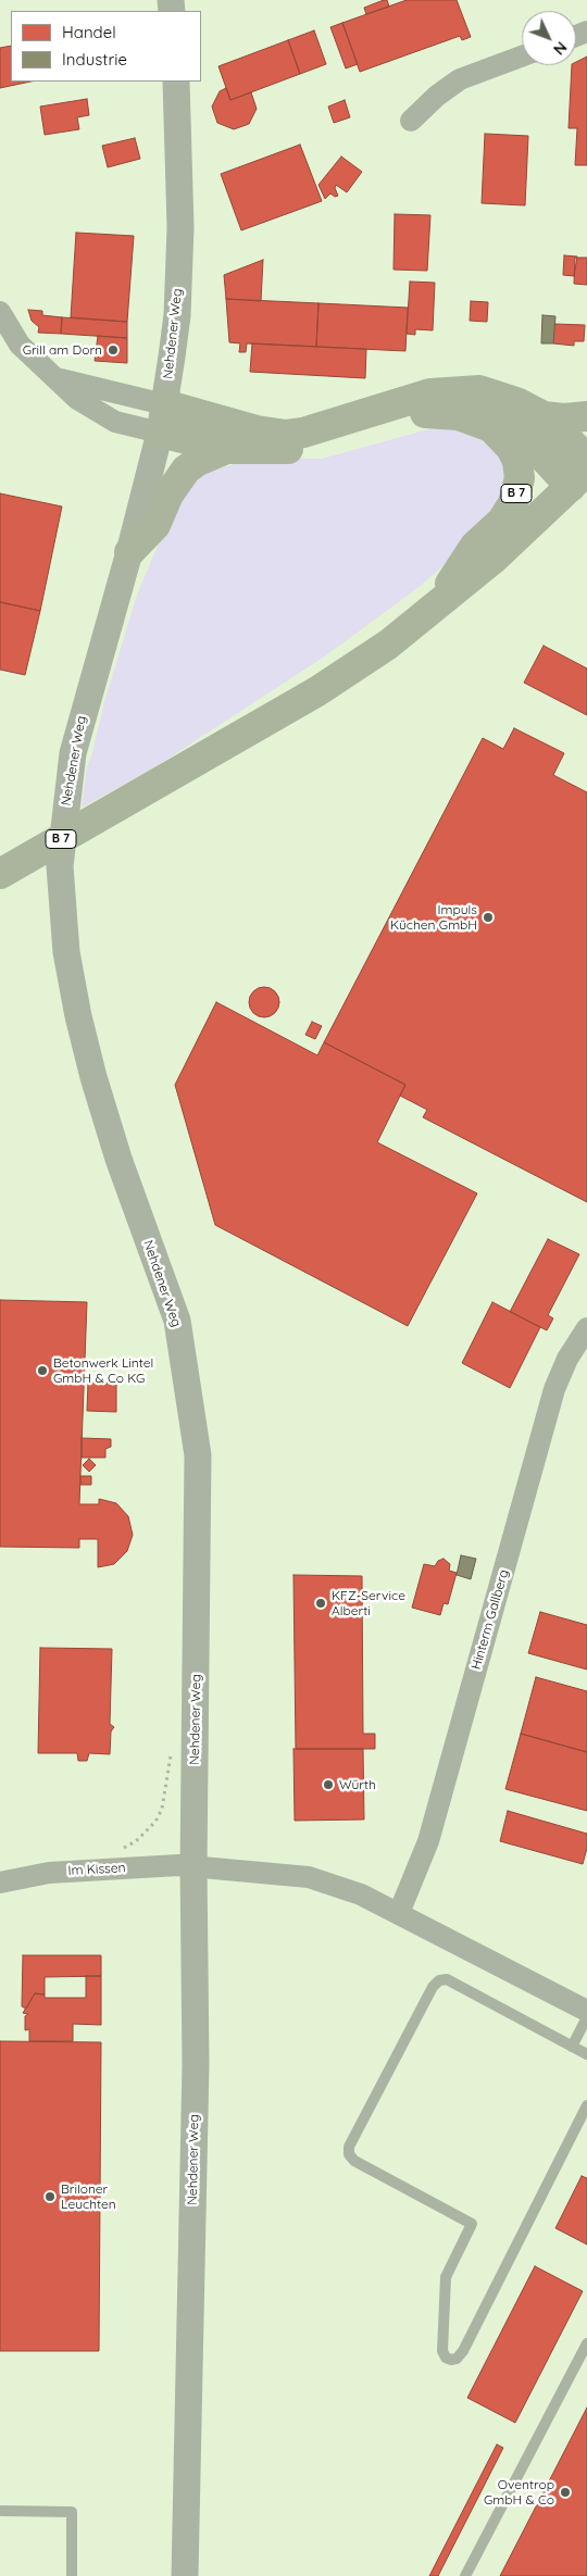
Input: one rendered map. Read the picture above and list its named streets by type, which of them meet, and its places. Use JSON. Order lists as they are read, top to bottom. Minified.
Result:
{"streets":{"main road":["B 7"],"street":["Nehdener Weg","Hinterm Gallberg","Im Kissen"]},"crossings":[["Nehdener Weg","B 7"],["Nehdener Weg","Im Kissen"]],"places":["Grill am Dorn","Impuls Küchen GmbH","Betonwerk Lintel GmbH & Co KG","KFZ-Service Alberti","Würth","Briloner Leuchten","Oventrop GmbH & Co"],"legend":["Handel","Industrie"],"north":"bottom right"}
